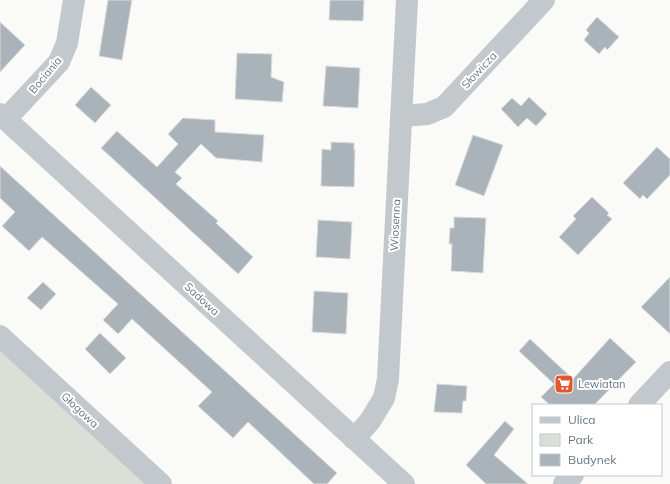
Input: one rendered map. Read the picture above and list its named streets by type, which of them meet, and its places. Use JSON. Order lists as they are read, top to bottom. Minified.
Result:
{"streets":{"street":["Słowicza","Bociania","Wiosenna","Sadowa","Głogowa"]},"crossings":[["Słowicza","Wiosenna"],["Bociania","Sadowa"],["Wiosenna","Sadowa"]],"places":{"supermarket":["Lewiatan"]},"legend":["Ulica","Park","Budynek"]}
